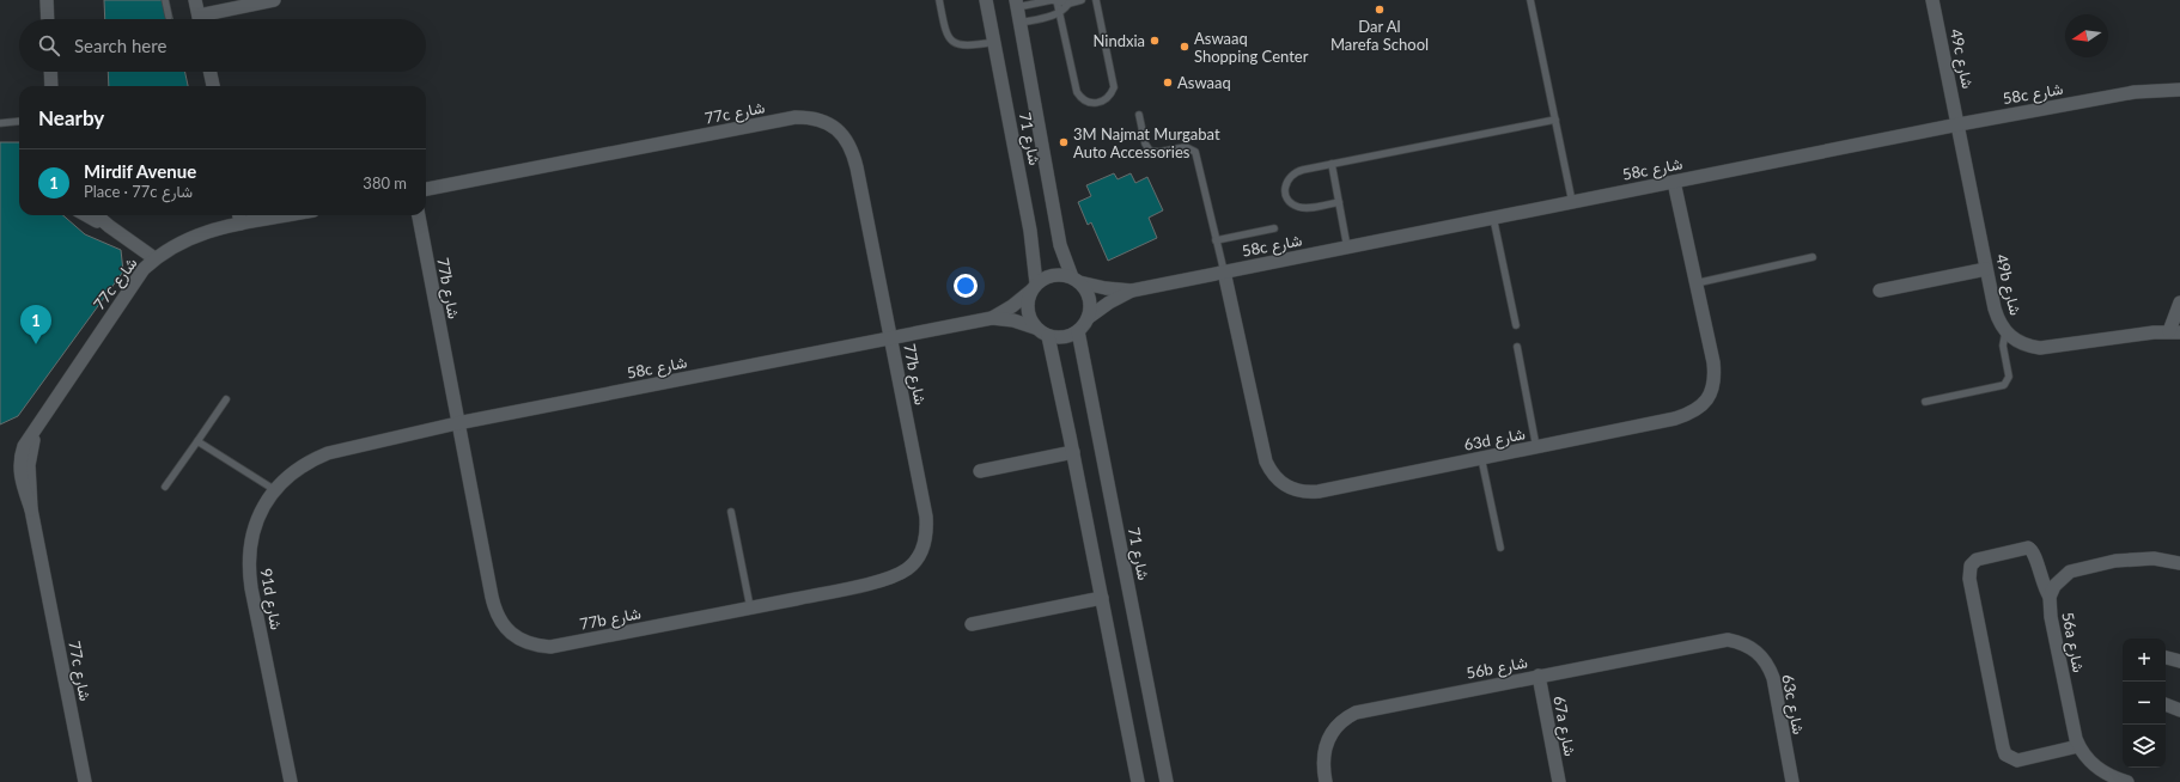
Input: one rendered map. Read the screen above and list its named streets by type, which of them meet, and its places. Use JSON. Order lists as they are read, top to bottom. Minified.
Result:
{"streets":{"street":["49c شارع","58c شارع","77c شارع","شارع 71","49b شارع","77b شارع","63d شارع","91d شارع","56a شارع","56b شارع","63c شارع","67a شارع"]},"crossings":[["49c شارع","58c شارع"],["49c شارع","49b شارع"],["58c شارع","77c شارع"],["58c شارع","شارع 71"],["58c شارع","49b شارع"],["58c شارع","77b شارع"],["58c شارع","63d شارع"],["58c شارع","91d شارع"],["77c شارع","77b شارع"],["56b شارع","63c شارع"],["56b شارع","67a شارع"]],"places":["Dar Al Marefa School","Nindxia","Aswaaq Shopping Center","Aswaaq","3M Najmat Murgabat Auto Accessories"],"north":"left","page":{"search":"Search here","heading":"Nearby","list":[{"mark":"1","name":"Mirdif Avenue","note":"Place · 77c شارع","value":"380 m"}],"pins":"1","map_buttons":["+","−"]}}
